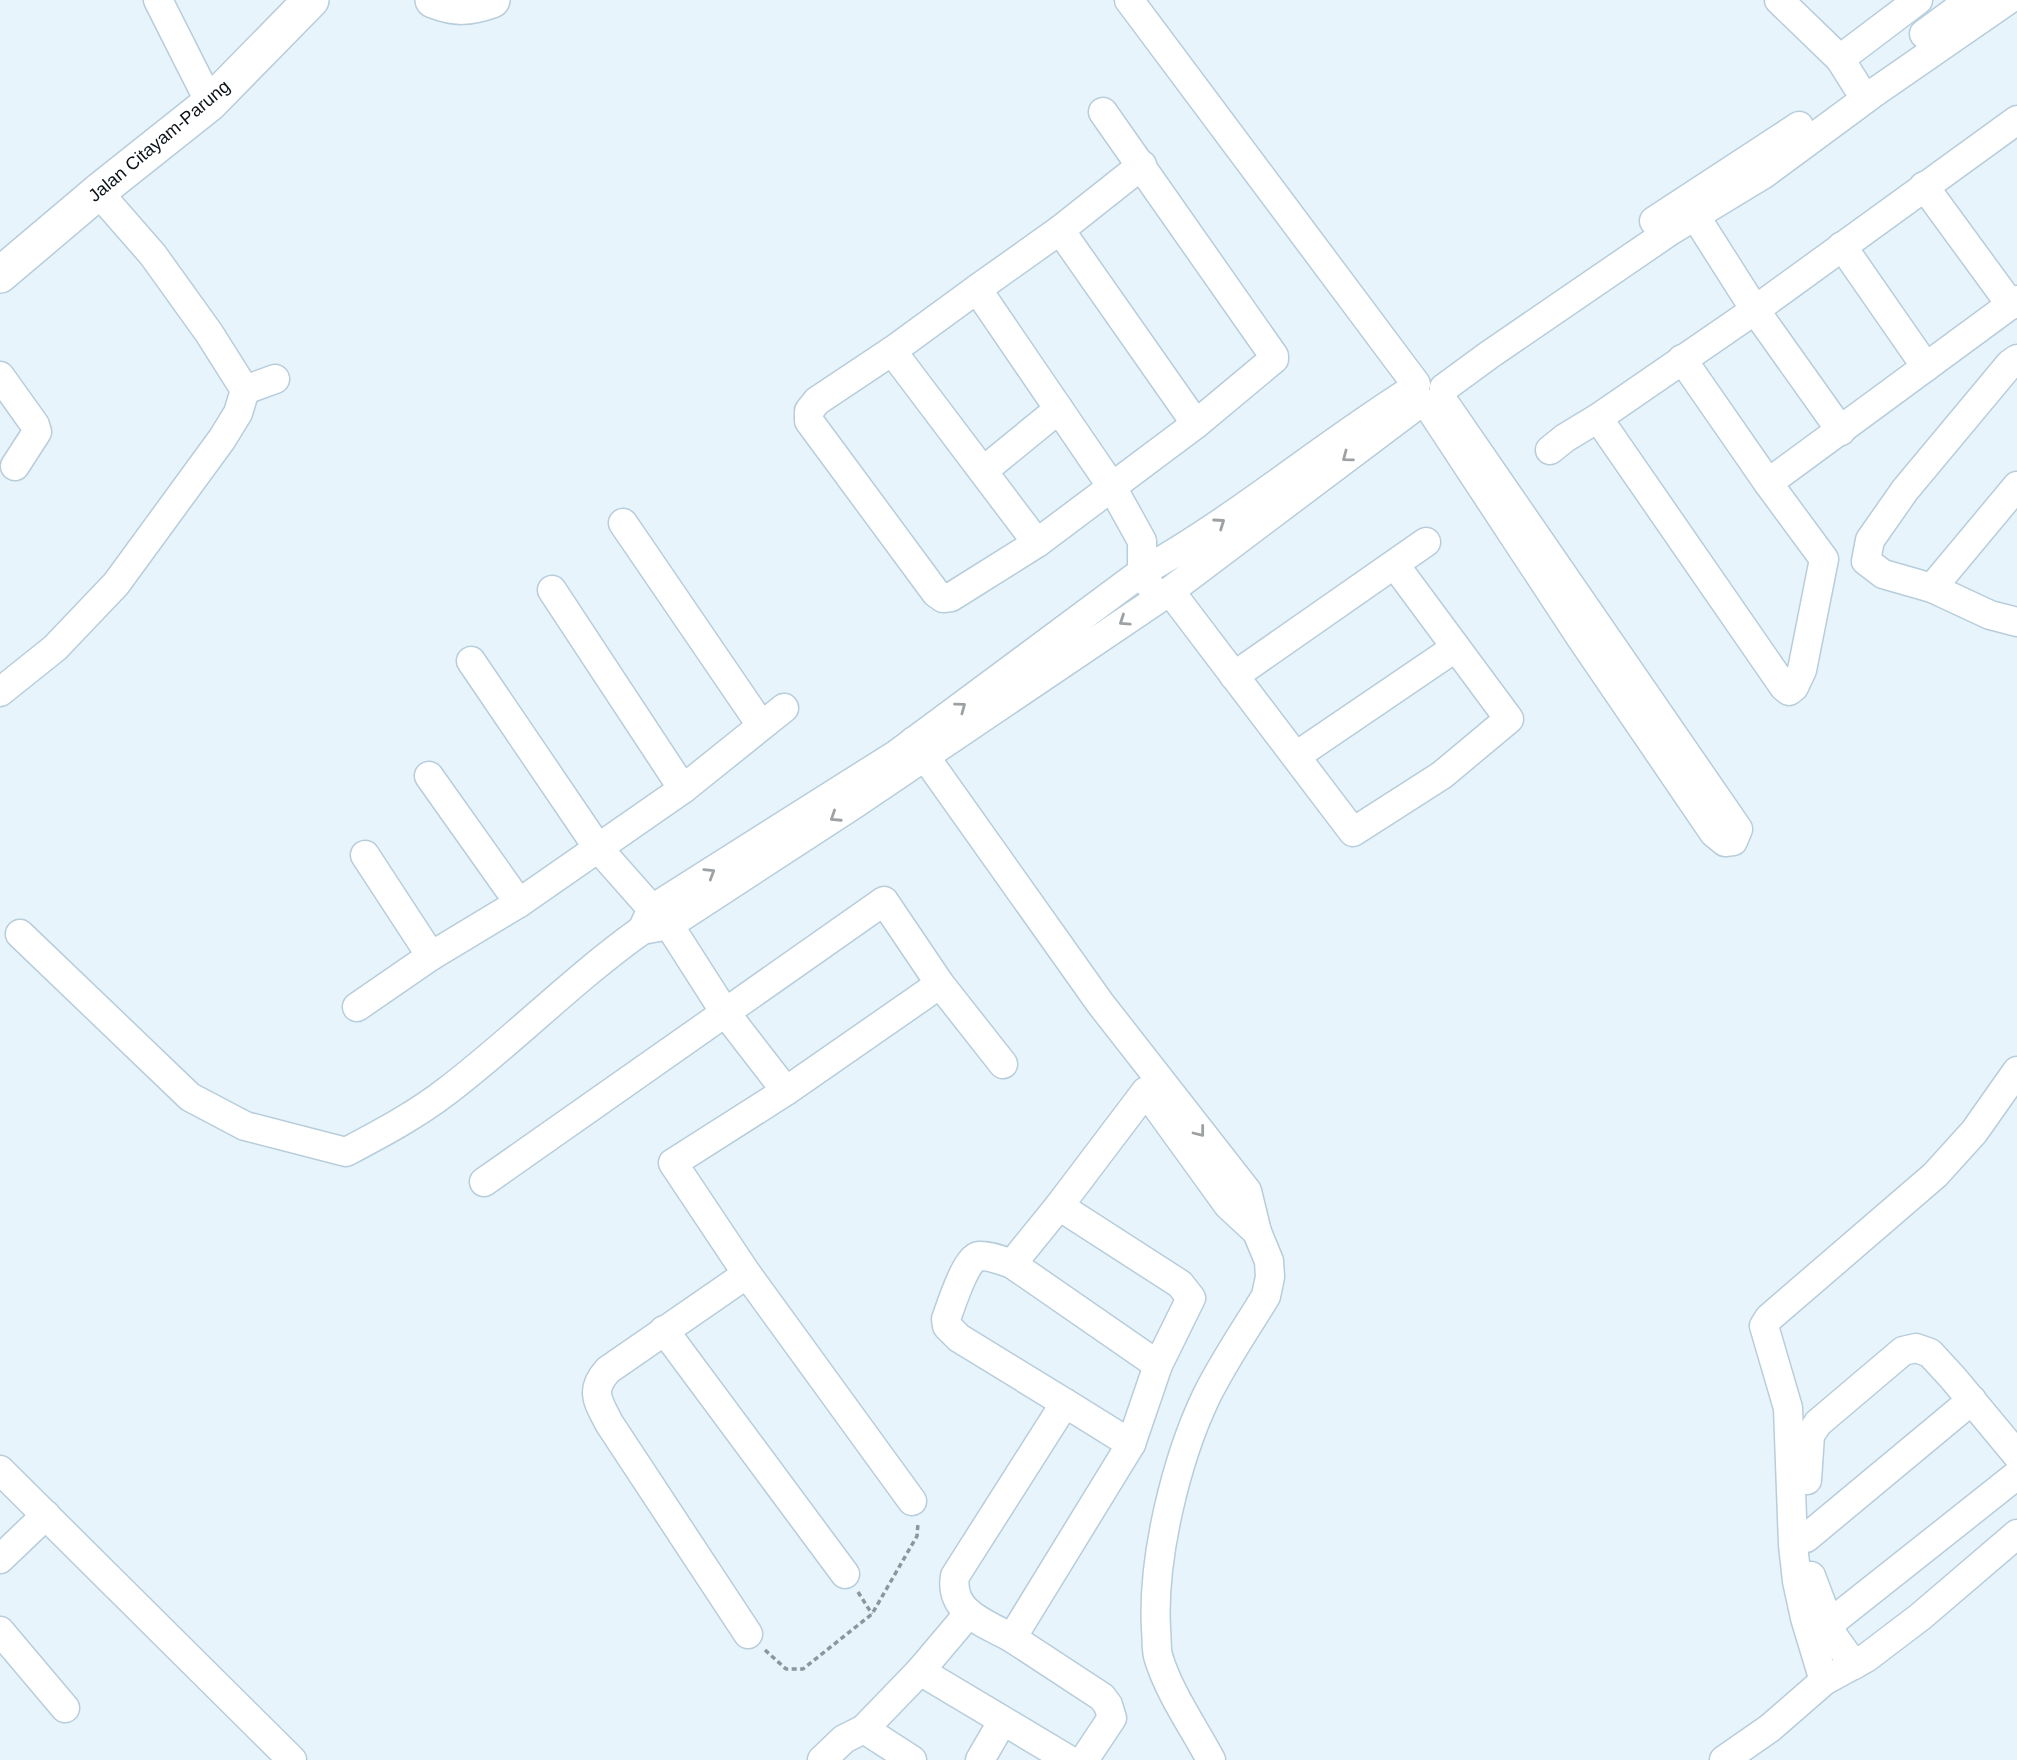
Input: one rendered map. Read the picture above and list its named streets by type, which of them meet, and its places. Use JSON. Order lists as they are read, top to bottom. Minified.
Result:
{"streets":{"main road":["Jalan Citayam-Parung"]}}
